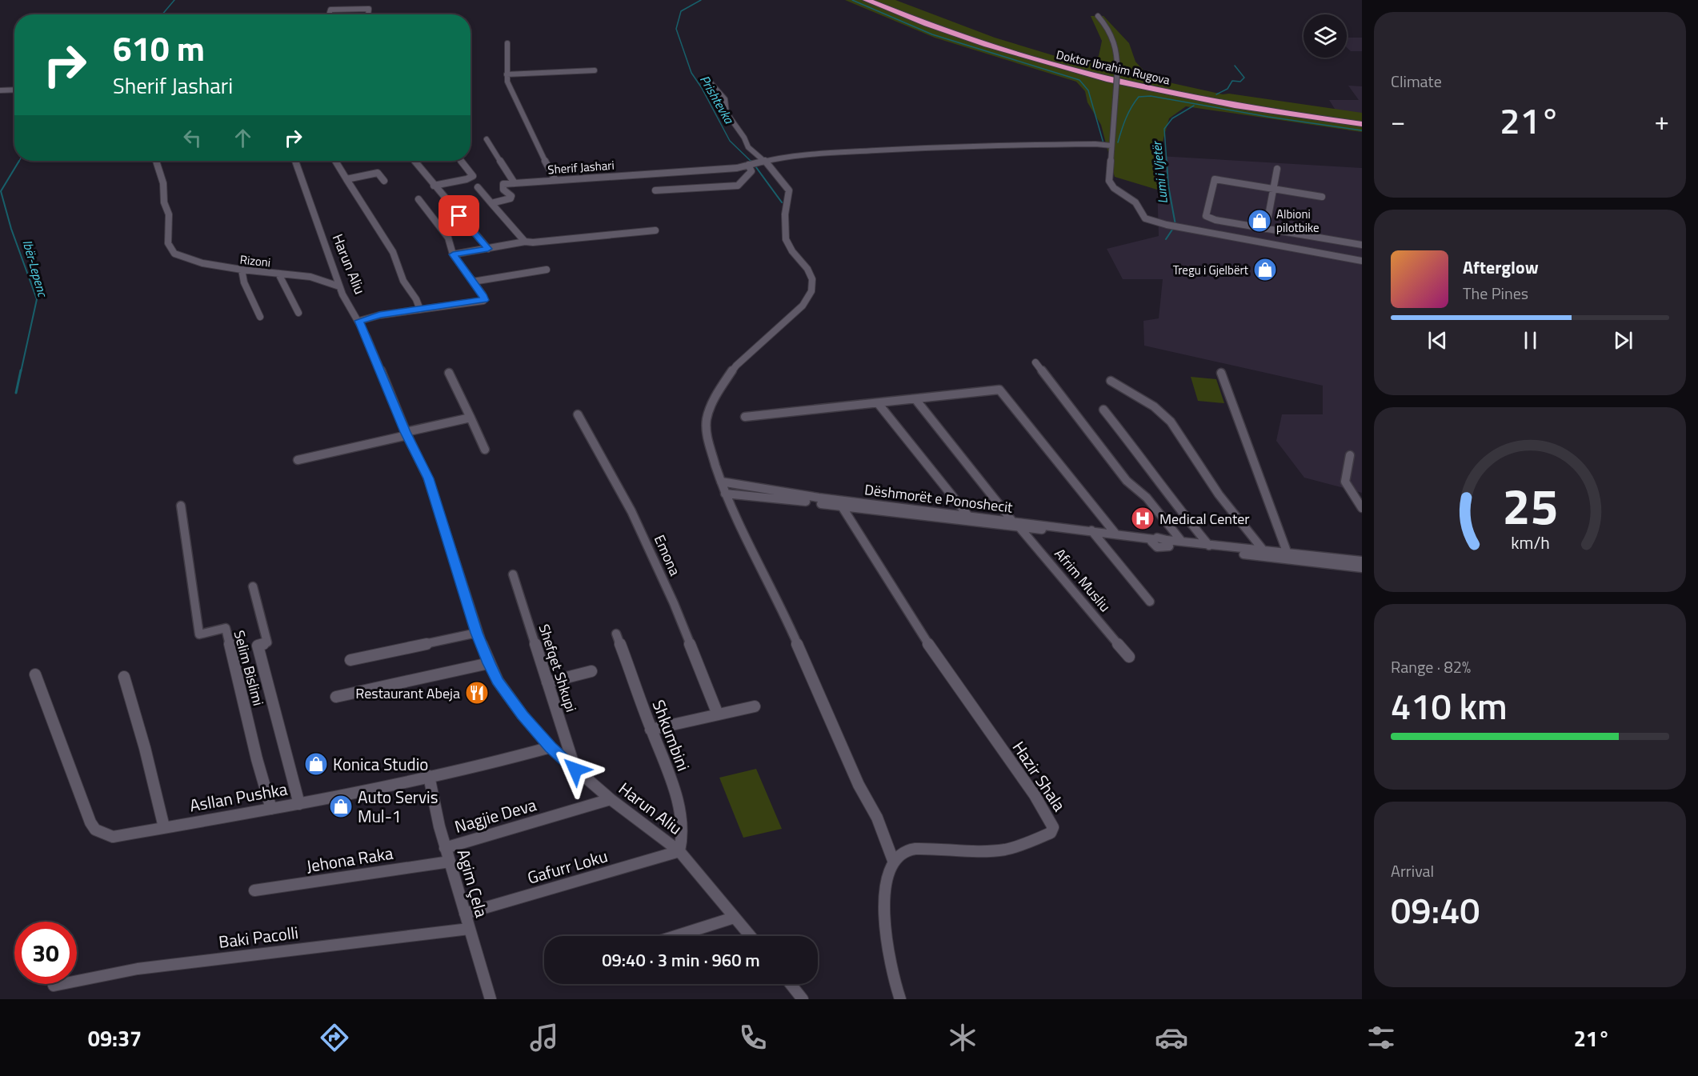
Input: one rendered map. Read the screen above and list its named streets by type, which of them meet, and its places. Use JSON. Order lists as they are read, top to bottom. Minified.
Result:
{"streets":{"highway":["Doktor Ibrahim Rugova"],"street":["Sherif Jashari","Rizoni","Harun Aliu","Dëshmorët e Ponoshecit","Emona","Afrim Musliu","Selim Bislimi","Shefqet Shkupi","Shkumbini","Hazir Shala","Asllan Pushka","Nagjie Deva","Jehona Raka","Gafurr Loku","Agim Çela","Baki Pacolli"]},"crossings":[["Rizoni","Harun Aliu"],["Harun Aliu","Shefqet Shkupi"],["Harun Aliu","Shkumbini"],["Harun Aliu","Asllan Pushka"],["Harun Aliu","Nagjie Deva"],["Harun Aliu","Gafurr Loku"],["Dëshmorët e Ponoshecit","Afrim Musliu"],["Dëshmorët e Ponoshecit","Hazir Shala"],["Selim Bislimi","Asllan Pushka"],["Shkumbini","Gafurr Loku"],["Asllan Pushka","Agim Çela"],["Nagjie Deva","Agim Çela"],["Jehona Raka","Agim Çela"],["Gafurr Loku","Agim Çela"],["Agim Çela","Baki Pacolli"]],"water":["Prishtevka","Lumi i Vjetër","Ibër-Lepenc"],"places":{"shop":["Albioni pilotbike","Tregu i Gjelbërt","Konica Studio","Auto Servis Mul-1"],"hospital":["Medical Center"],"restaurant":["Restaurant Abeja"]},"page":{"tile":["Climate",["Range · 82%","410 km"],["Arrival","09:40"]],"turn":["610 m","Sherif Jashari"],"heat":["−","21°","+"],"song":["Afterglow","The Pines"],"limit":"30","trip":"09:40 · 3 min · 960 m","tabs":["09:37","21°"],"gauge":["25","km/h"]}}
